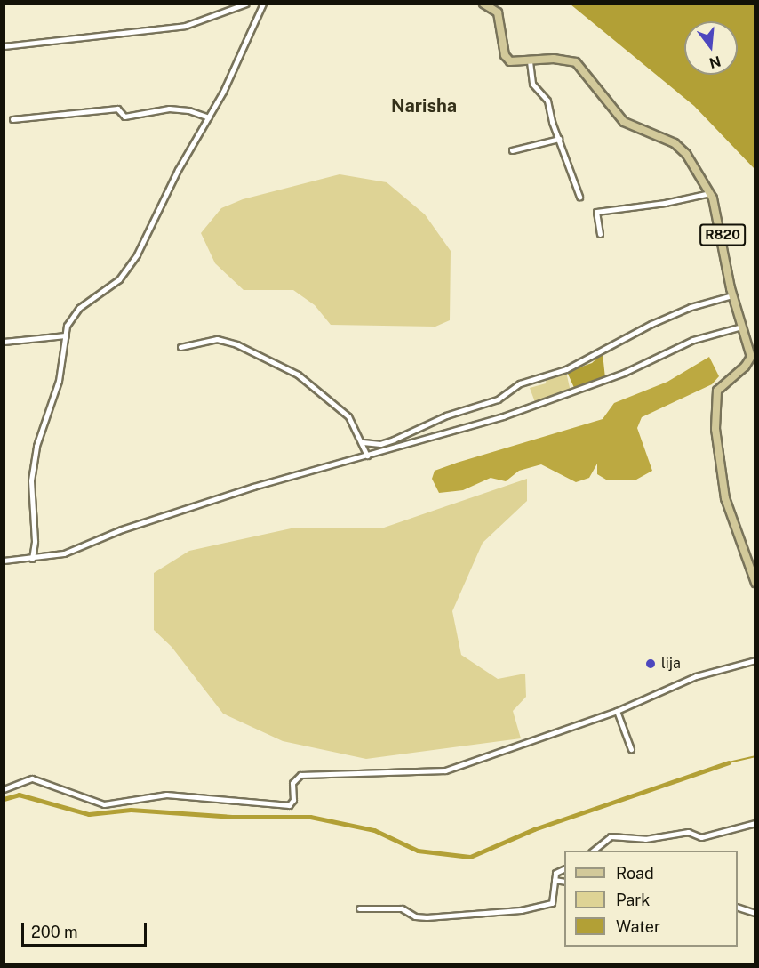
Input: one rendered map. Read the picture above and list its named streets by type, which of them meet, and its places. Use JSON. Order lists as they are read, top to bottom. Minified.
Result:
{"streets":{"main road":["R820"]},"districts":["Narisha"],"places":["lija"],"legend":["Road","Park","Water"],"scale_bar":"200 m","north":"bottom"}
